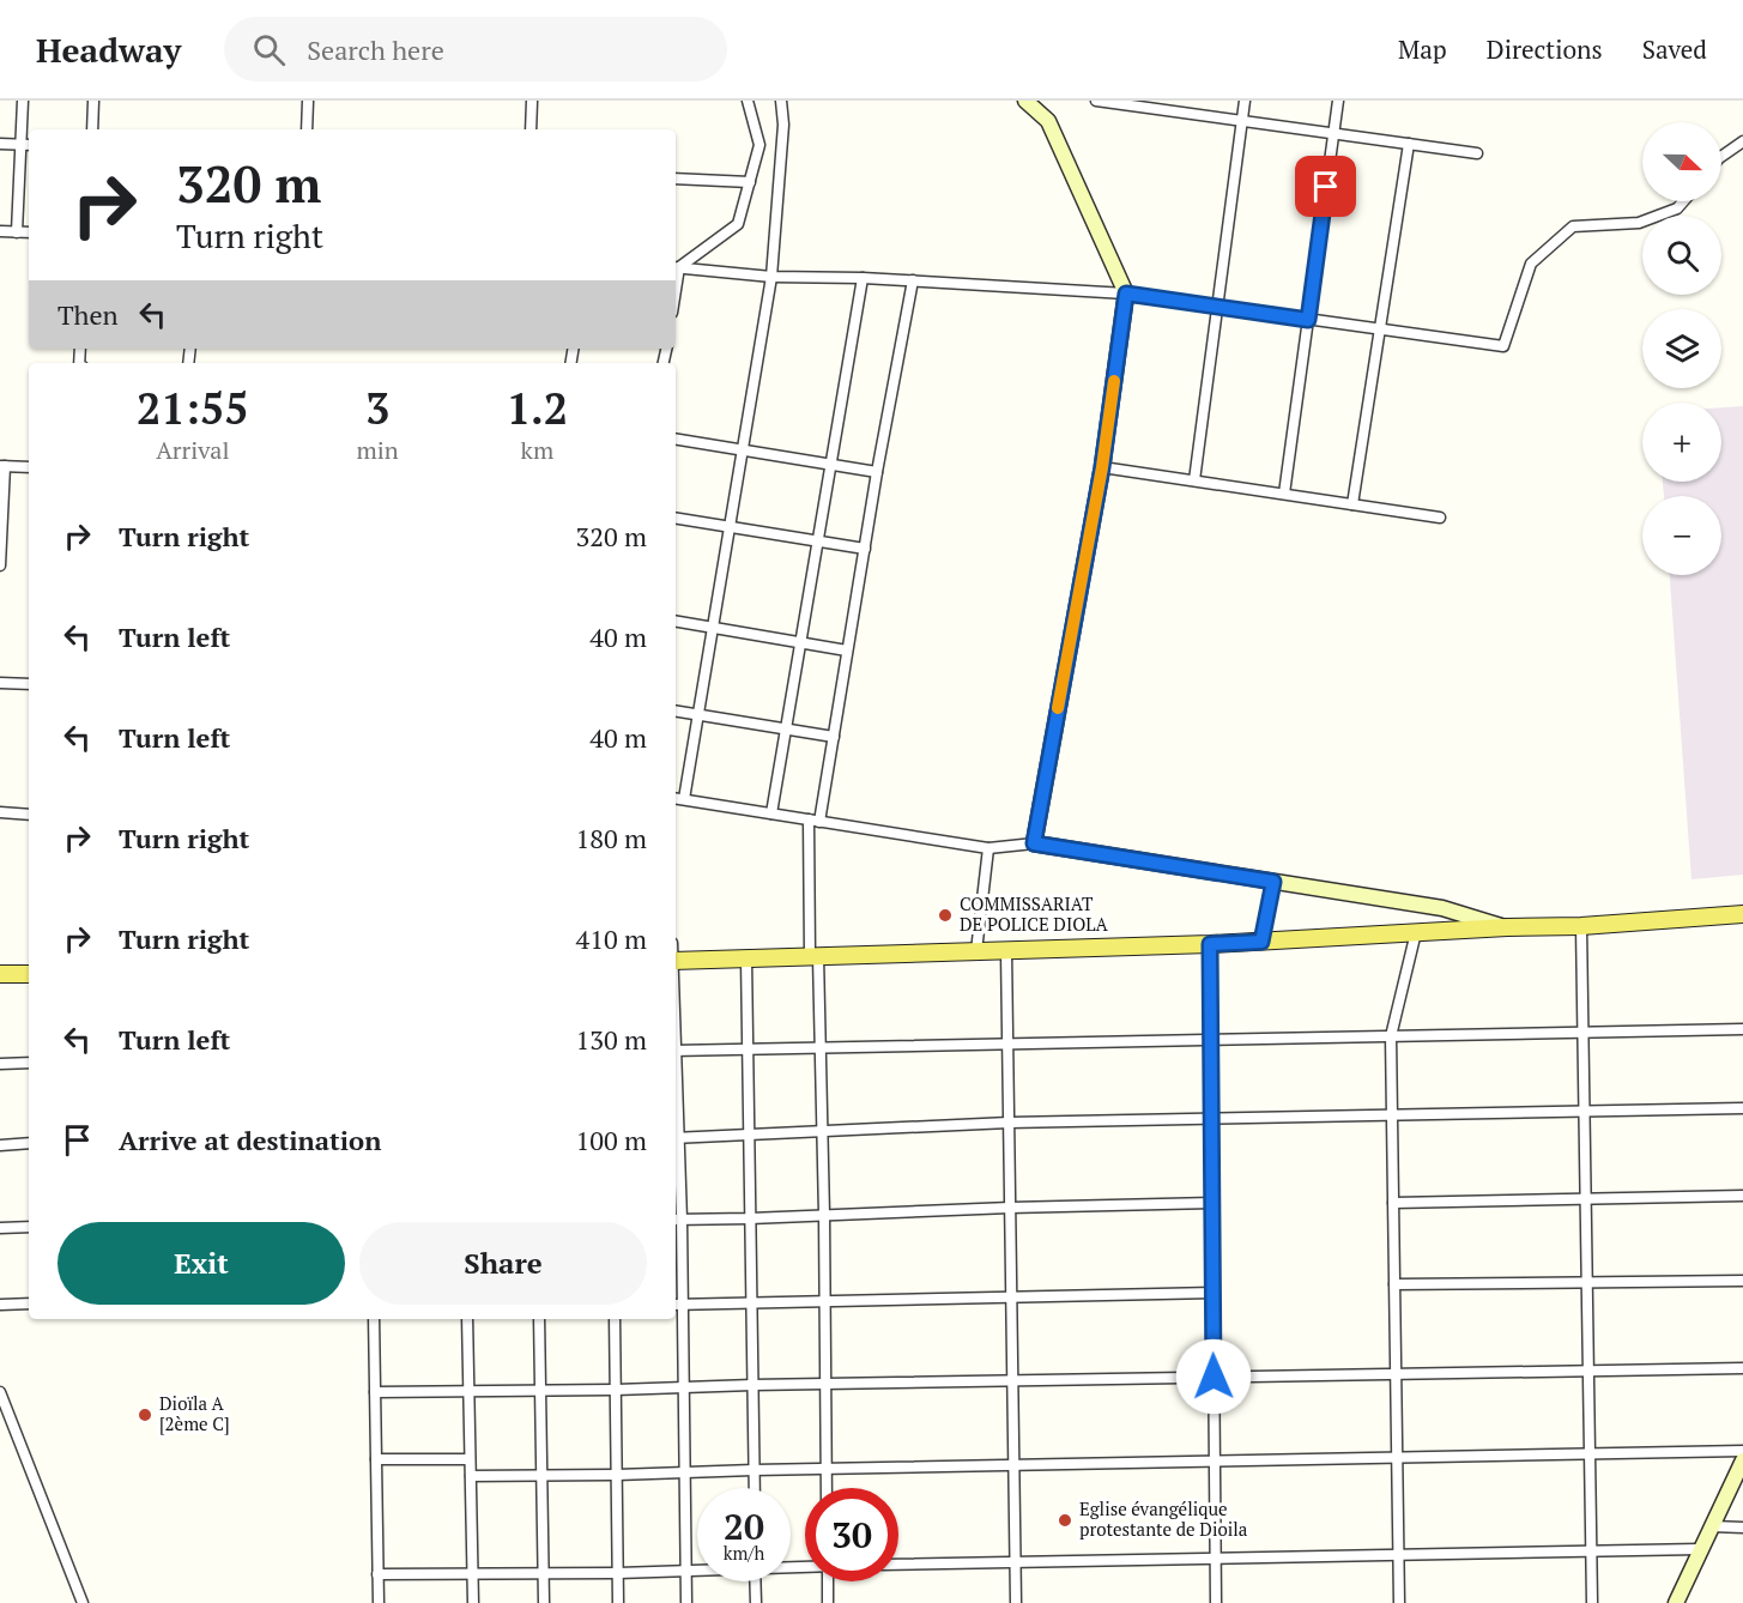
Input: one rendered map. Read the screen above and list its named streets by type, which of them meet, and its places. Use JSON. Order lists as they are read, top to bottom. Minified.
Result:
{"places":["COMMISSARIAT DE POLICE DIOLA","Dioïla A [2ème C]","Eglise évangélique protestante de Dioila"],"north":"right","page":{"header":"Headway","search":"Search here","nav":["Map","Directions","Saved"],"map_buttons":["+","−"],"turn":["320 m","Turn right"],"then":"Then","eta":["21:55","Arrival","3","min","1.2","km"],"list":[{"name":"Turn right","value":"320 m"},{"name":"Turn left","value":"40 m"},{"name":"Turn left","value":"40 m"},{"name":"Turn right","value":"180 m"},{"name":"Turn right","value":"410 m"},{"name":"Turn left","value":"130 m"},{"name":"Arrive at destination","value":"100 m"}],"buttons":["Exit","Share"],"speed":"20 km/h","limit":"30"}}
